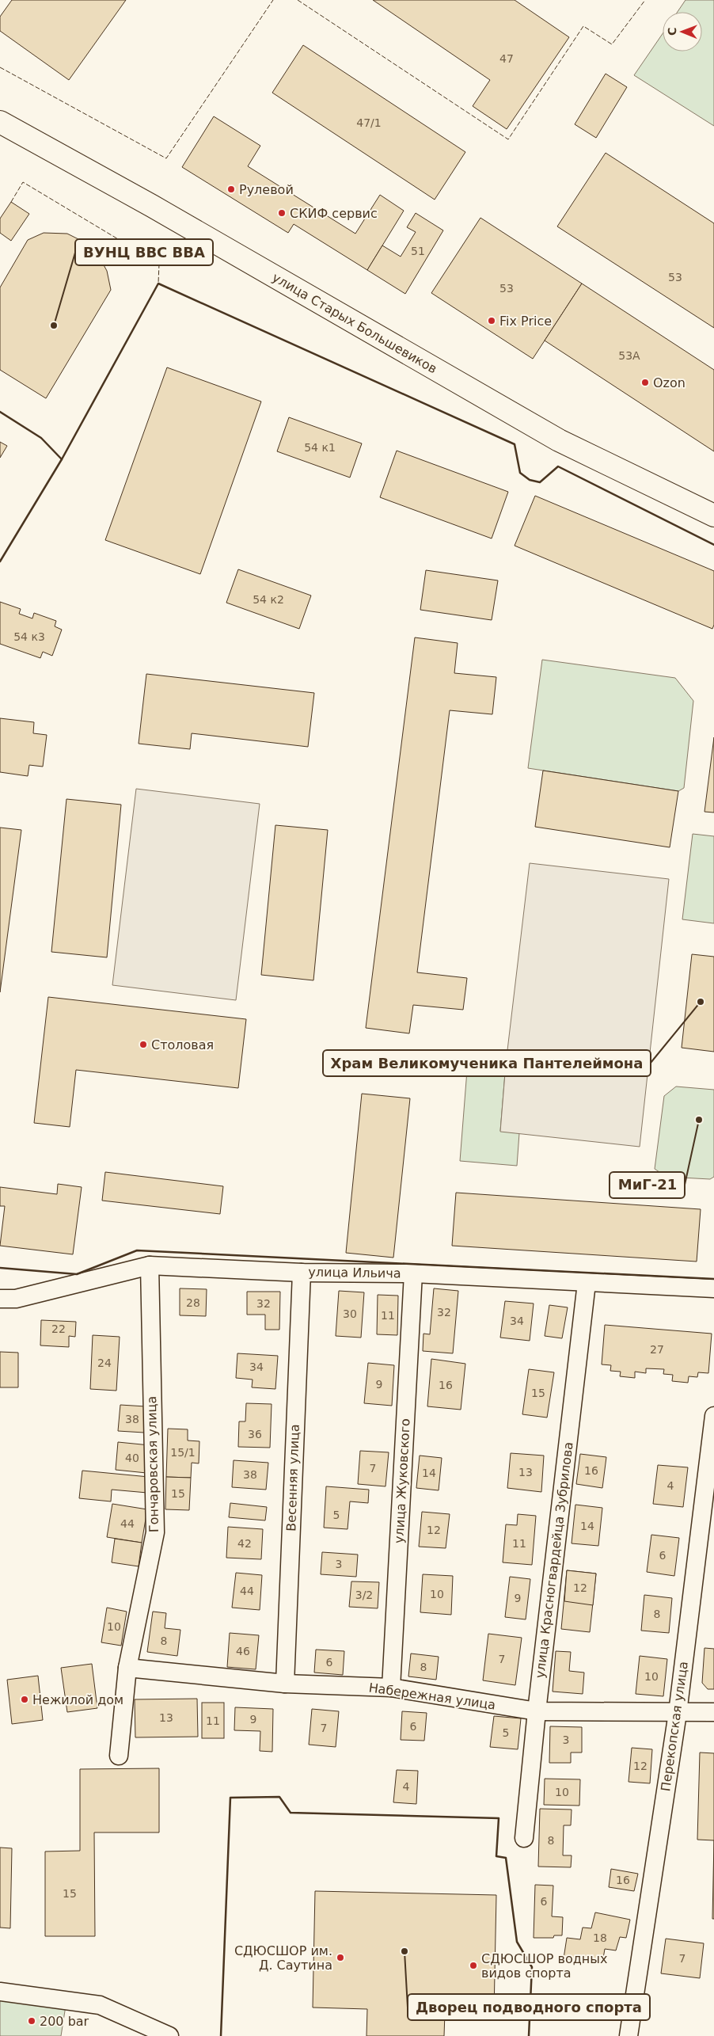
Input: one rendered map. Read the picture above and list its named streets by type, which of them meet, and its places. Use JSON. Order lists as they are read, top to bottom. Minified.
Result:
{"streets":{"street":["улица Старых Большевиков","улица Ильича","Гончаровская улица","Весенняя улица","улица Жуковского","улица Красногвардейца Зубрилова","Набережная улица","Перекопская улица"]},"crossings":[["улица Ильича","Гончаровская улица"],["улица Ильича","Весенняя улица"],["улица Ильича","улица Жуковского"],["улица Ильича","улица Красногвардейца Зубрилова"],["Гончаровская улица","Набережная улица"],["Весенняя улица","Набережная улица"],["улица Жуковского","Набережная улица"],["улица Красногвардейца Зубрилова","Набережная улица"],["Набережная улица","Перекопская улица"]],"places":["Рулевой","СКИФ сервис","Fix Price","ВУНЦ ВВС ВВА","Ozon","Храм Великомученика Пантелеймона","Столовая","МиГ-21","Нежилой дом","Дворец подводного спорта","СДЮСШОР им. Д. Саутина","СДЮСШОР водных видов спорта","200 bar"],"house_numbers":["47","47/1","51","53","53","53А","54 к1","54 к2","54 к3","28","32","32","30","11","34","22","27","24","34","9","16","15","38","36","15/1","40","7","16","13","14","38","4","15","5","44","14","12","42","11","6","3","12","44","10","3/2","9","8","10","8","46","7","6","8","10","13","9","11","6","7","5","3","12","4","10","8","16","15","6","18","7"],"north":"left"}
